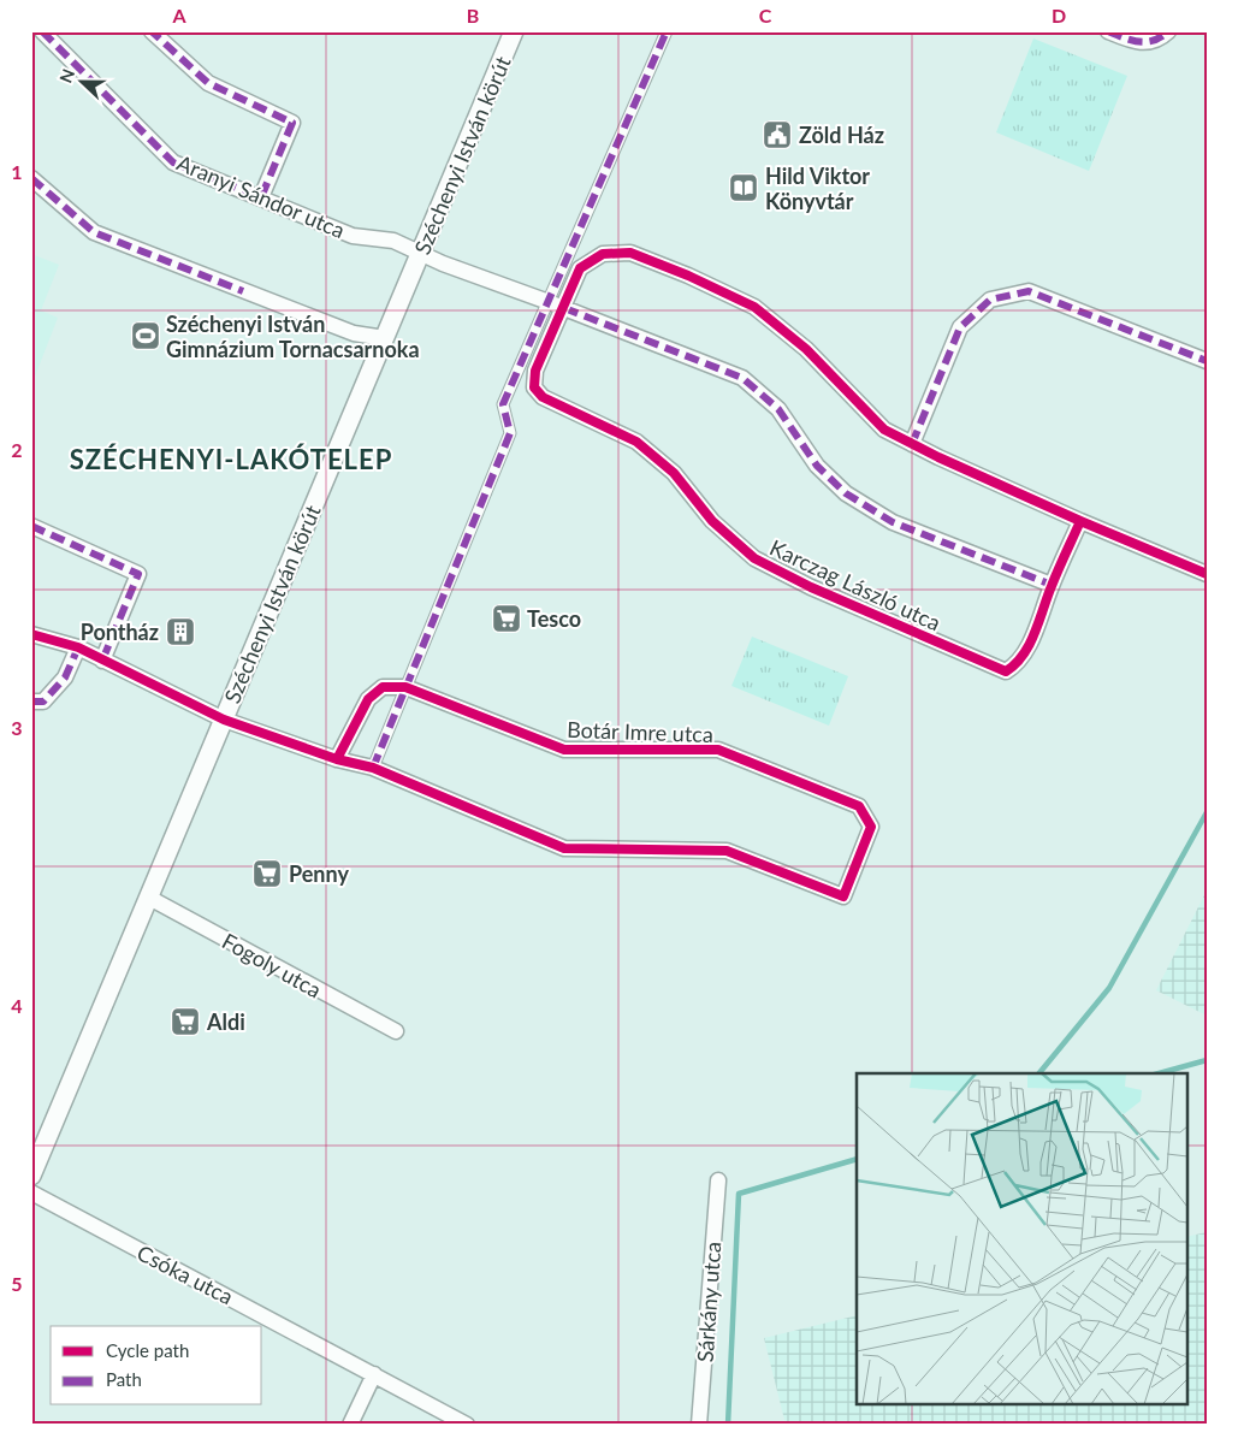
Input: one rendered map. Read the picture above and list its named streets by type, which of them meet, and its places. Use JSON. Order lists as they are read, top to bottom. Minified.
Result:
{"streets":{"street":["Széchenyi István körút","Aranyi Sándor utca","Karczag László utca","Botár Imre utca","Fogoly utca","Csóka utca","Sárkány utca"]},"crossings":[["Széchenyi István körút","Aranyi Sándor utca"],["Széchenyi István körút","Botár Imre utca"],["Széchenyi István körút","Fogoly utca"]],"districts":["SZÉCHENYI-LAKÓTELEP"],"places":{"public building":["Zöld Ház"],"library":["Hild Viktor Könyvtár"],"sports":["Széchenyi István Gimnázium Tornacsarnoka"],"supermarket":["Tesco","Penny","Aldi"],"building":["Pontház"]},"legend":["Cycle path","Path"],"north":"left","grid":{"columns":["A","B","C","D"],"rows":["1","2","3","4","5"]}}
